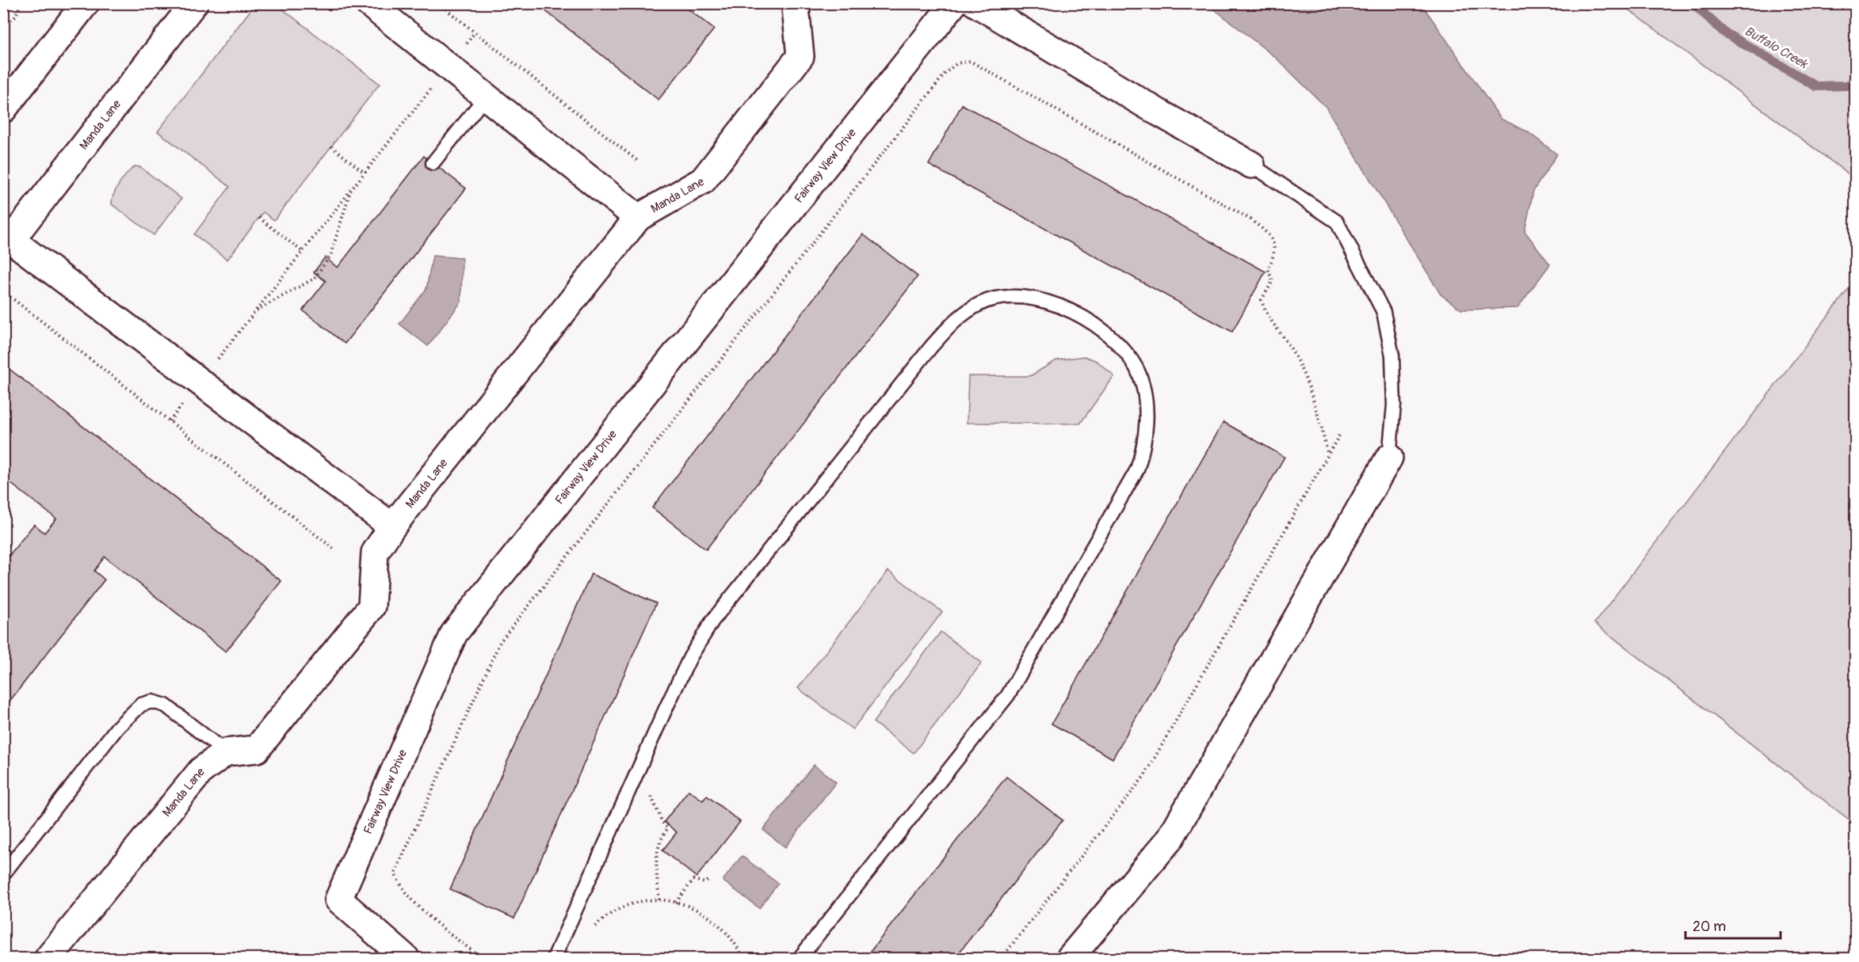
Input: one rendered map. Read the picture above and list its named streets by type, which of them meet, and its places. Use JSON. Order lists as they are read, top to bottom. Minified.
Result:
{"streets":{"street":["Manda Lane","Fairway View Drive"]},"water":["Buffalo Creek"],"scale_bar":"20 m"}
